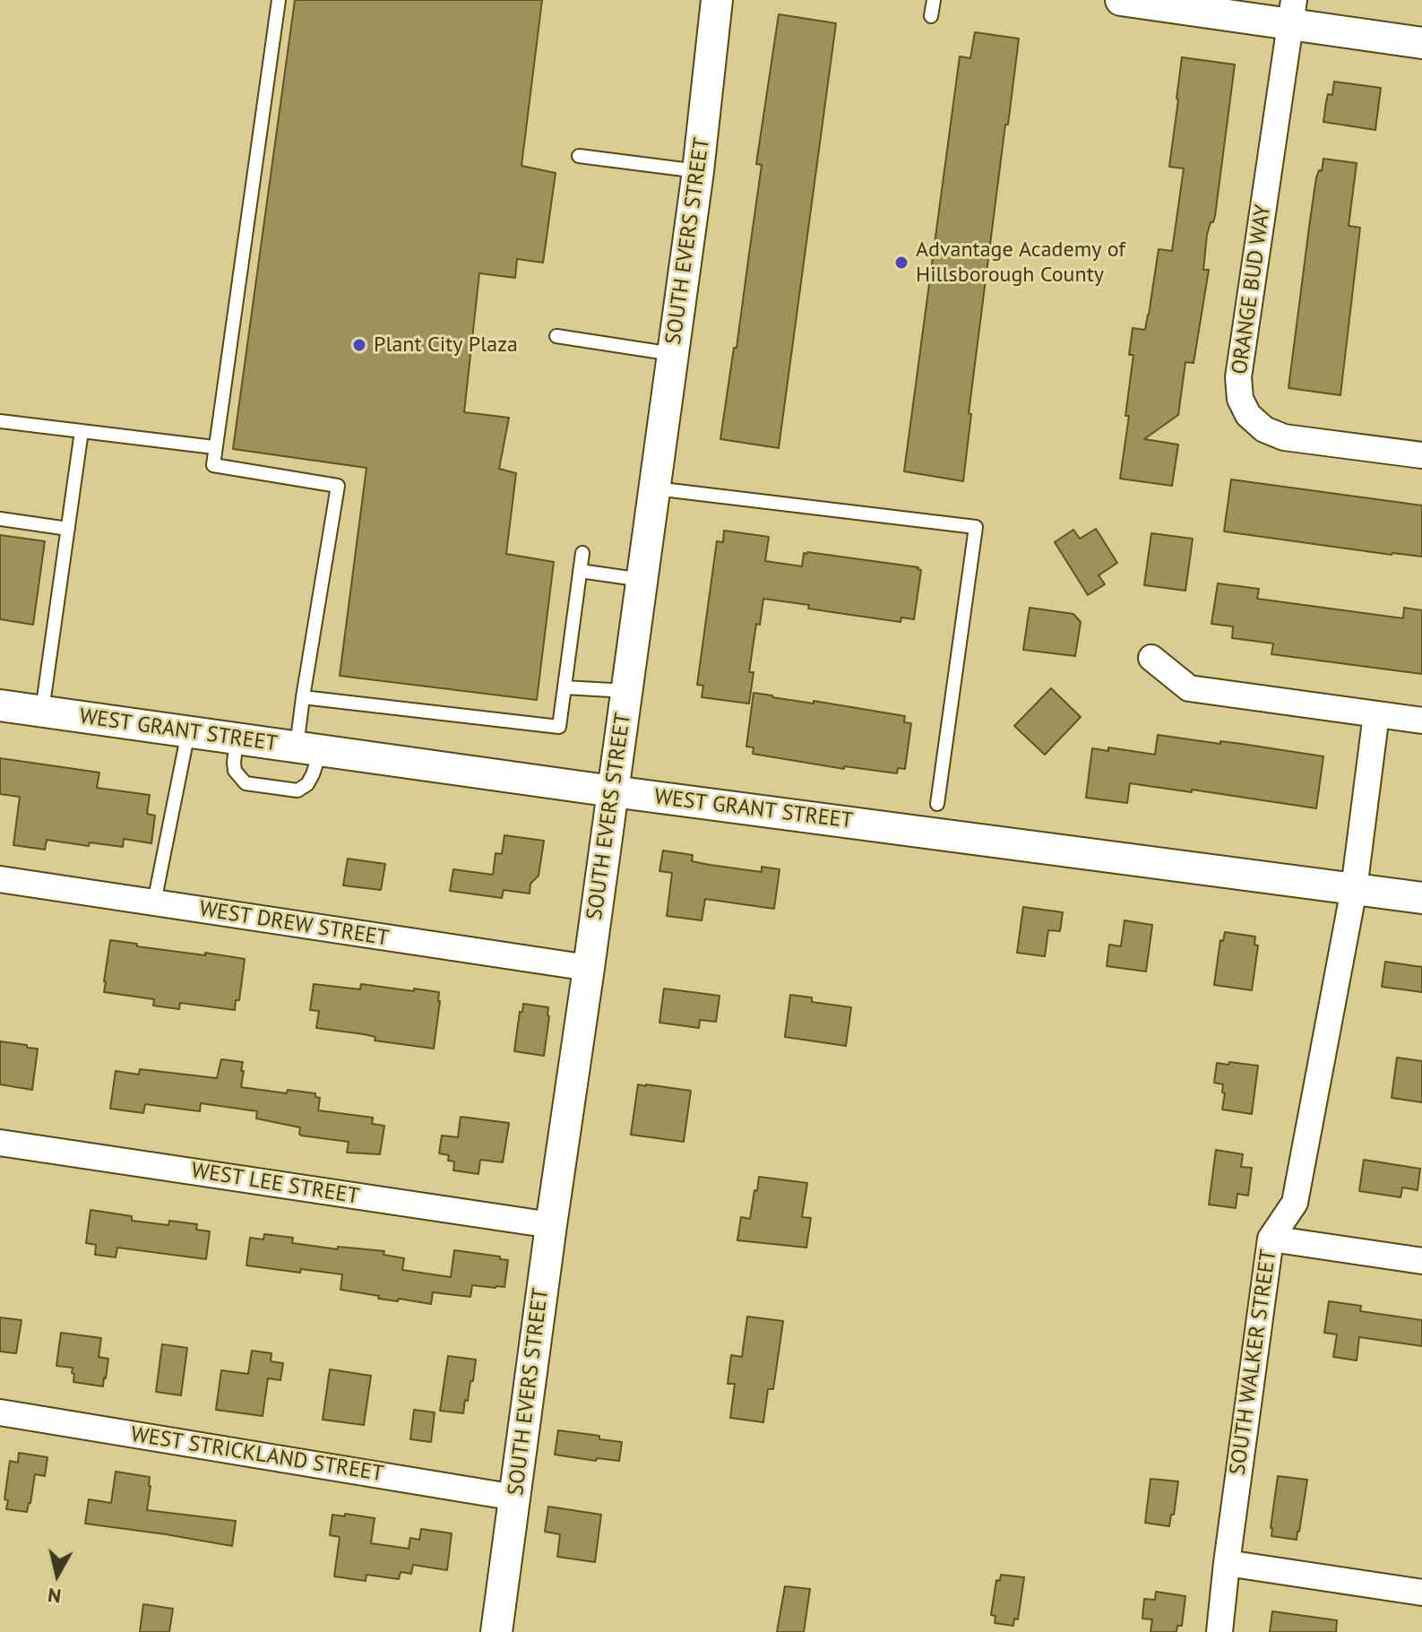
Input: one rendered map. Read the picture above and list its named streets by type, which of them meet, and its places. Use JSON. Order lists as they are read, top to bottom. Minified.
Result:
{"streets":{"street":["SOUTH EVERS STREET","ORANGE BUD WAY","WEST GRANT STREET","WEST DREW STREET","WEST LEE STREET","SOUTH WALKER STREET","WEST STRICKLAND STREET"]},"crossings":[["SOUTH EVERS STREET","WEST GRANT STREET"],["SOUTH EVERS STREET","WEST DREW STREET"],["SOUTH EVERS STREET","WEST LEE STREET"],["SOUTH EVERS STREET","WEST STRICKLAND STREET"],["WEST GRANT STREET","SOUTH WALKER STREET"]],"places":["Advantage Academy of Hillsborough County","Plant City Plaza"],"north":"bottom"}
